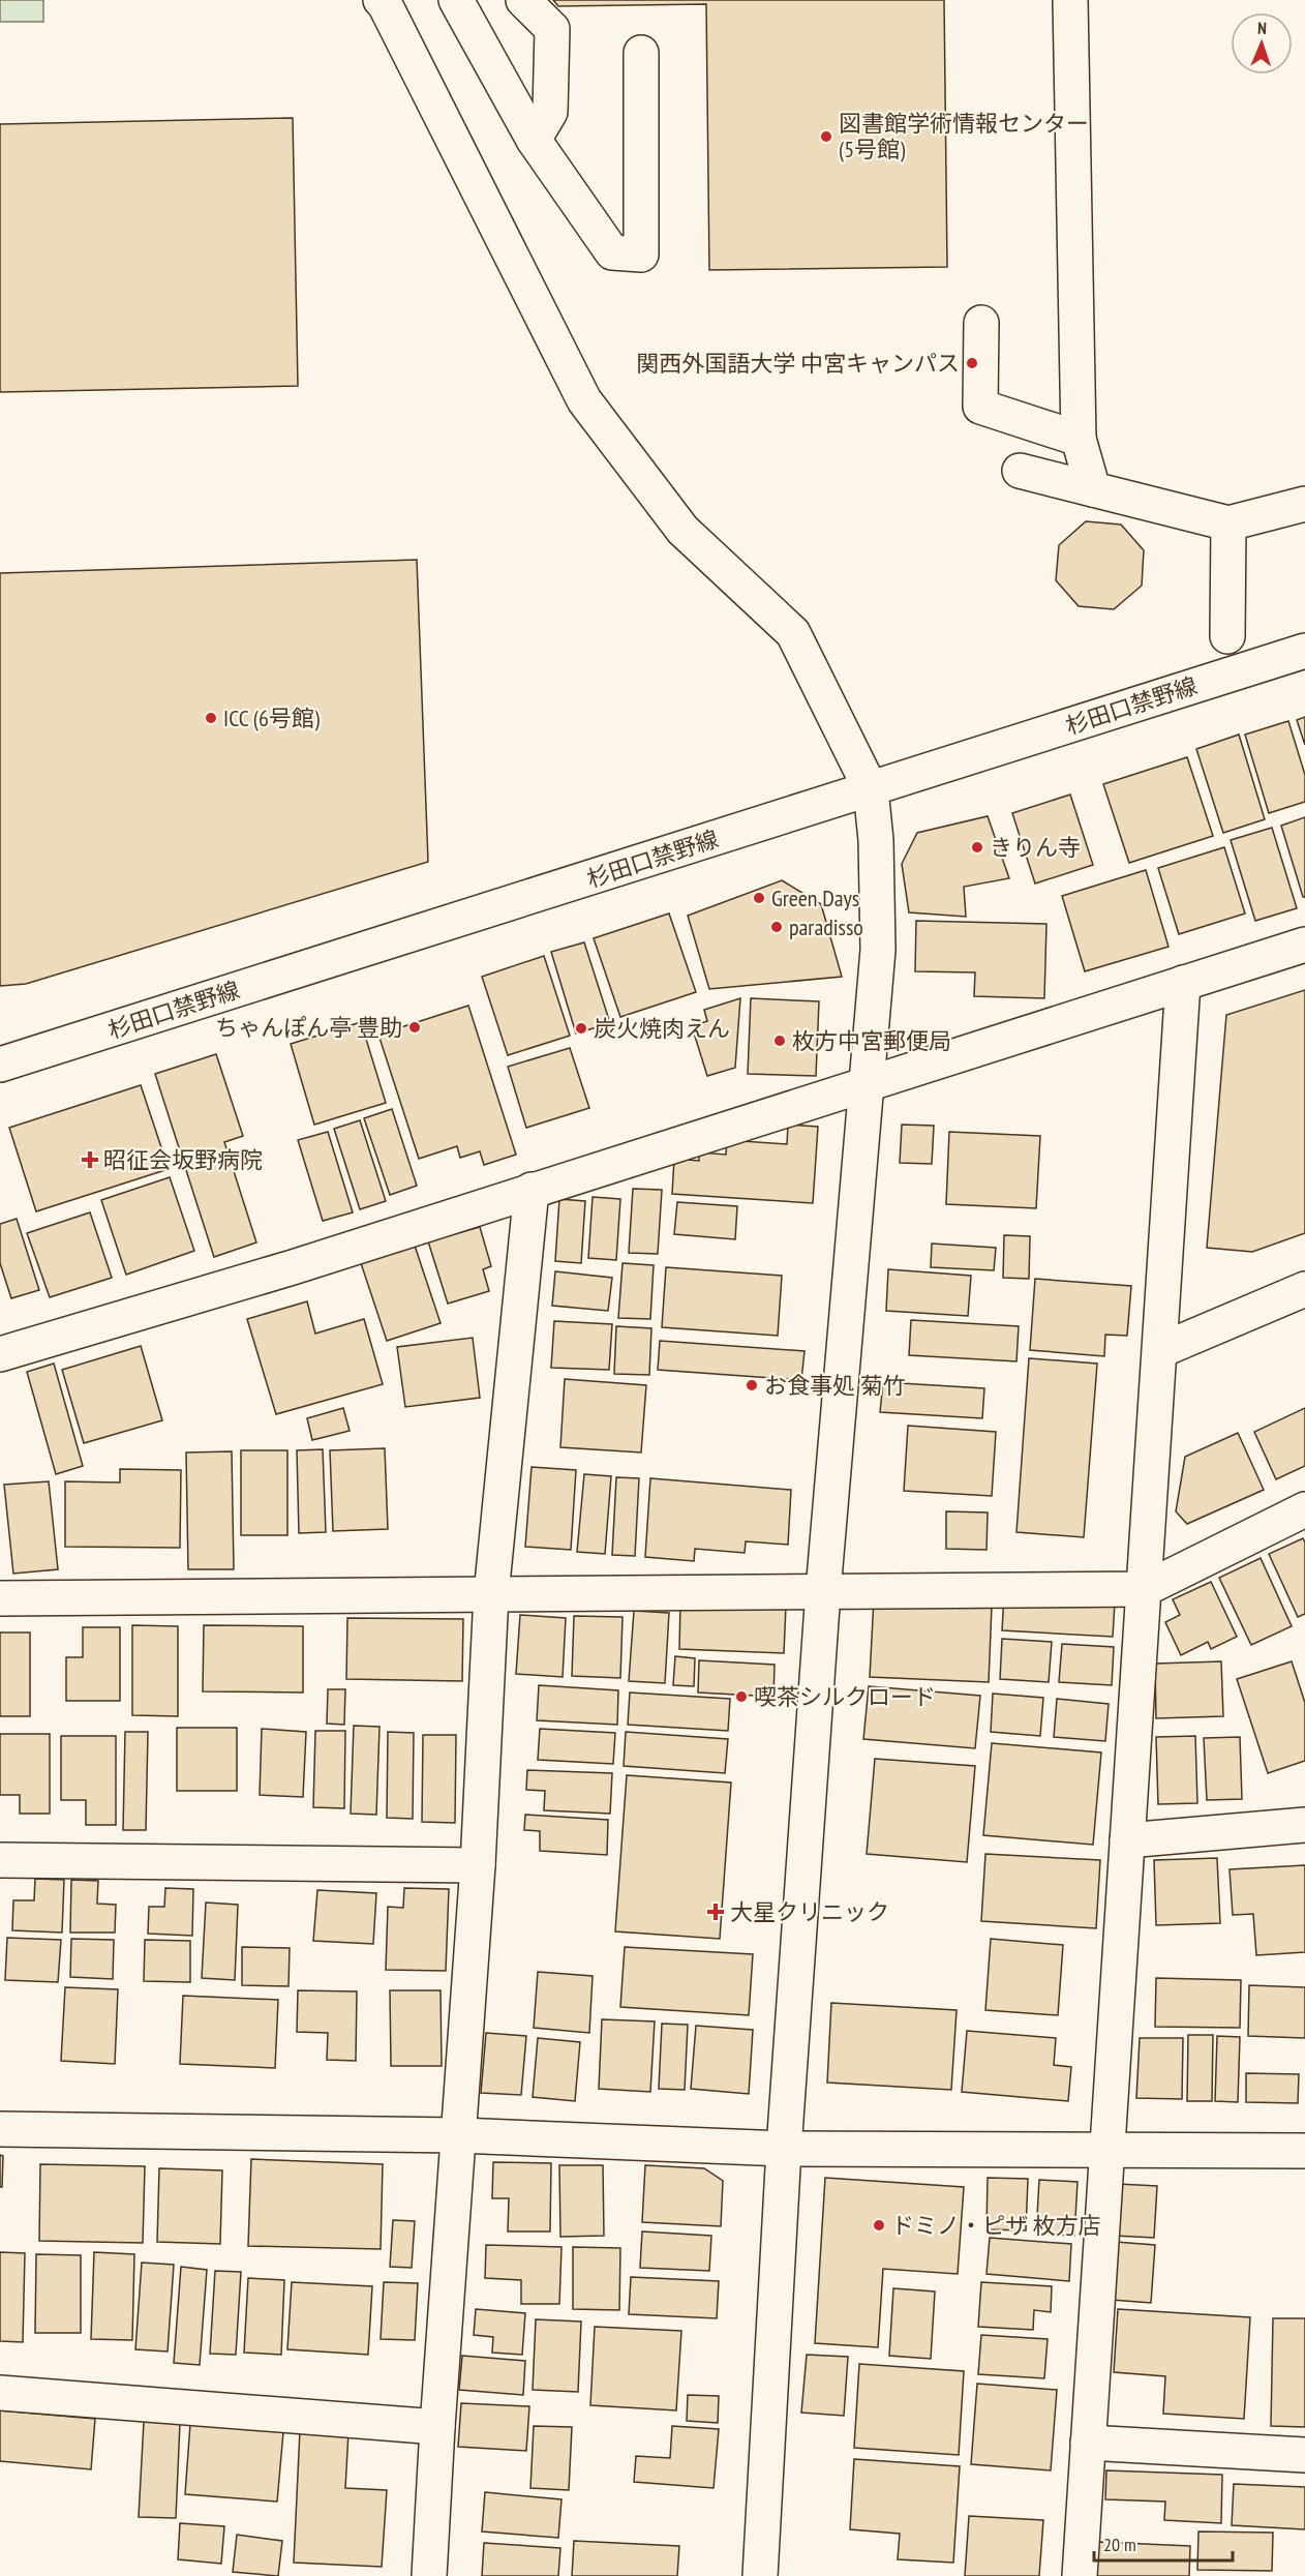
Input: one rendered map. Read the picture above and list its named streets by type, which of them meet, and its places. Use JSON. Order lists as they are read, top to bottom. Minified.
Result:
{"streets":{"street":["杉田口禁野線"]},"places":{"other":["図書館学術情報センター (5号館)","関西外国語大学 中宮キャンパス","ICC (6号館)","きりん寺","Green Days","paradisso","ちゃんぽん亭 豊助","炭火焼肉えん","枚方中宮郵便局","お食事処 菊竹","喫茶シルクロード","ドミノ・ピザ 枚方店"],"health":["昭征会坂野病院","大星クリニック"]},"scale_bar":"20 m","north":"top"}
